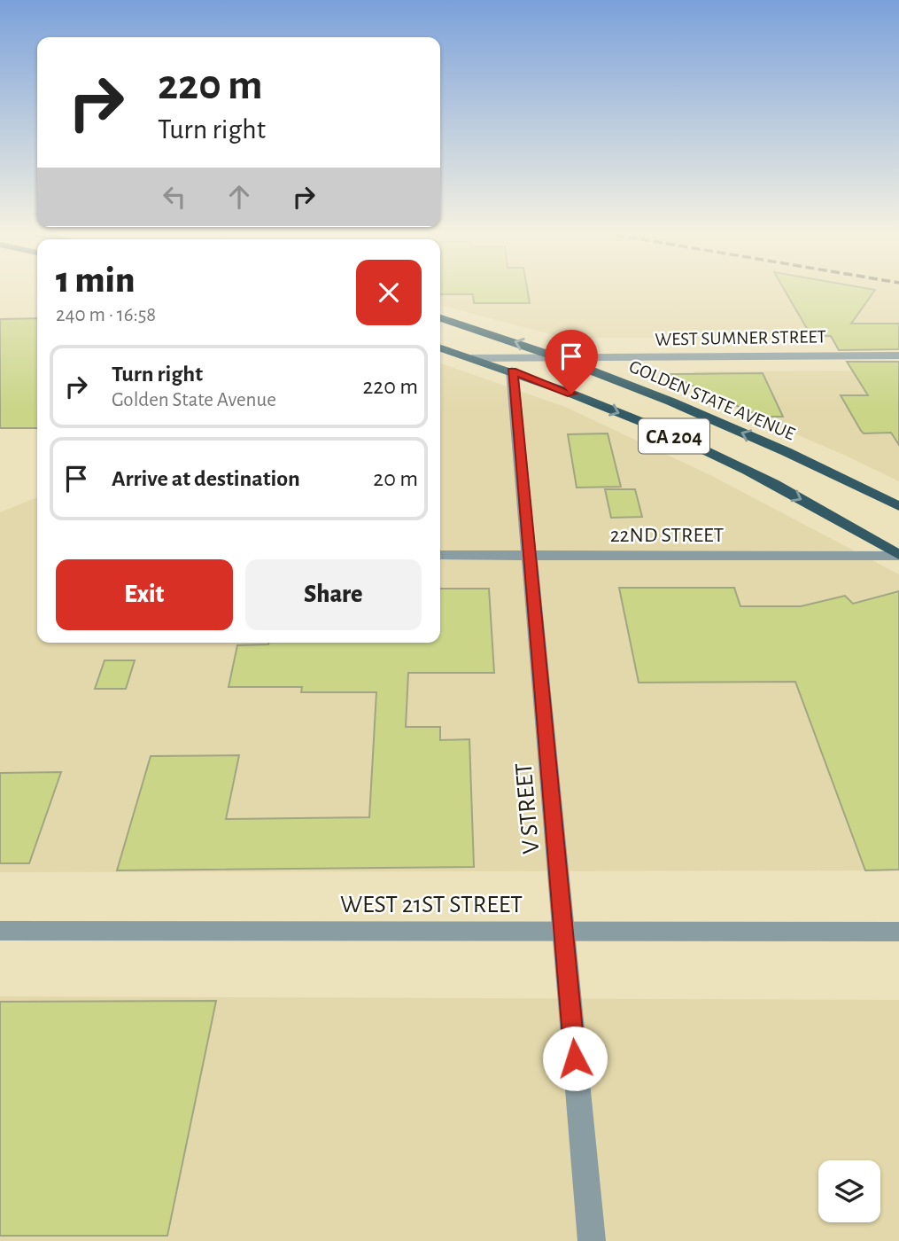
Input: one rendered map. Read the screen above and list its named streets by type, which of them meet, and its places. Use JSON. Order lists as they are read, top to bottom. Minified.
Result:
{"streets":{"highway":["GOLDEN STATE AVENUE","CA 204"],"street":["WEST SUMNER STREET","22ND STREET","V STREET","WEST 21ST STREET"]},"crossings":[["WEST SUMNER STREET","GOLDEN STATE AVENUE"],["WEST SUMNER STREET","CA 204"],["CA 204","22ND STREET"],["CA 204","V STREET"],["22ND STREET","V STREET"],["V STREET","WEST 21ST STREET"]],"page":{"turn":["220 m","Turn right"],"heading":["1 min","240 m · 16:58"],"list":[{"name":"Turn right","note":"Golden State Avenue","value":"220 m"},{"name":"Arrive at destination","value":"20 m"}],"buttons":["Exit","Share"]}}
